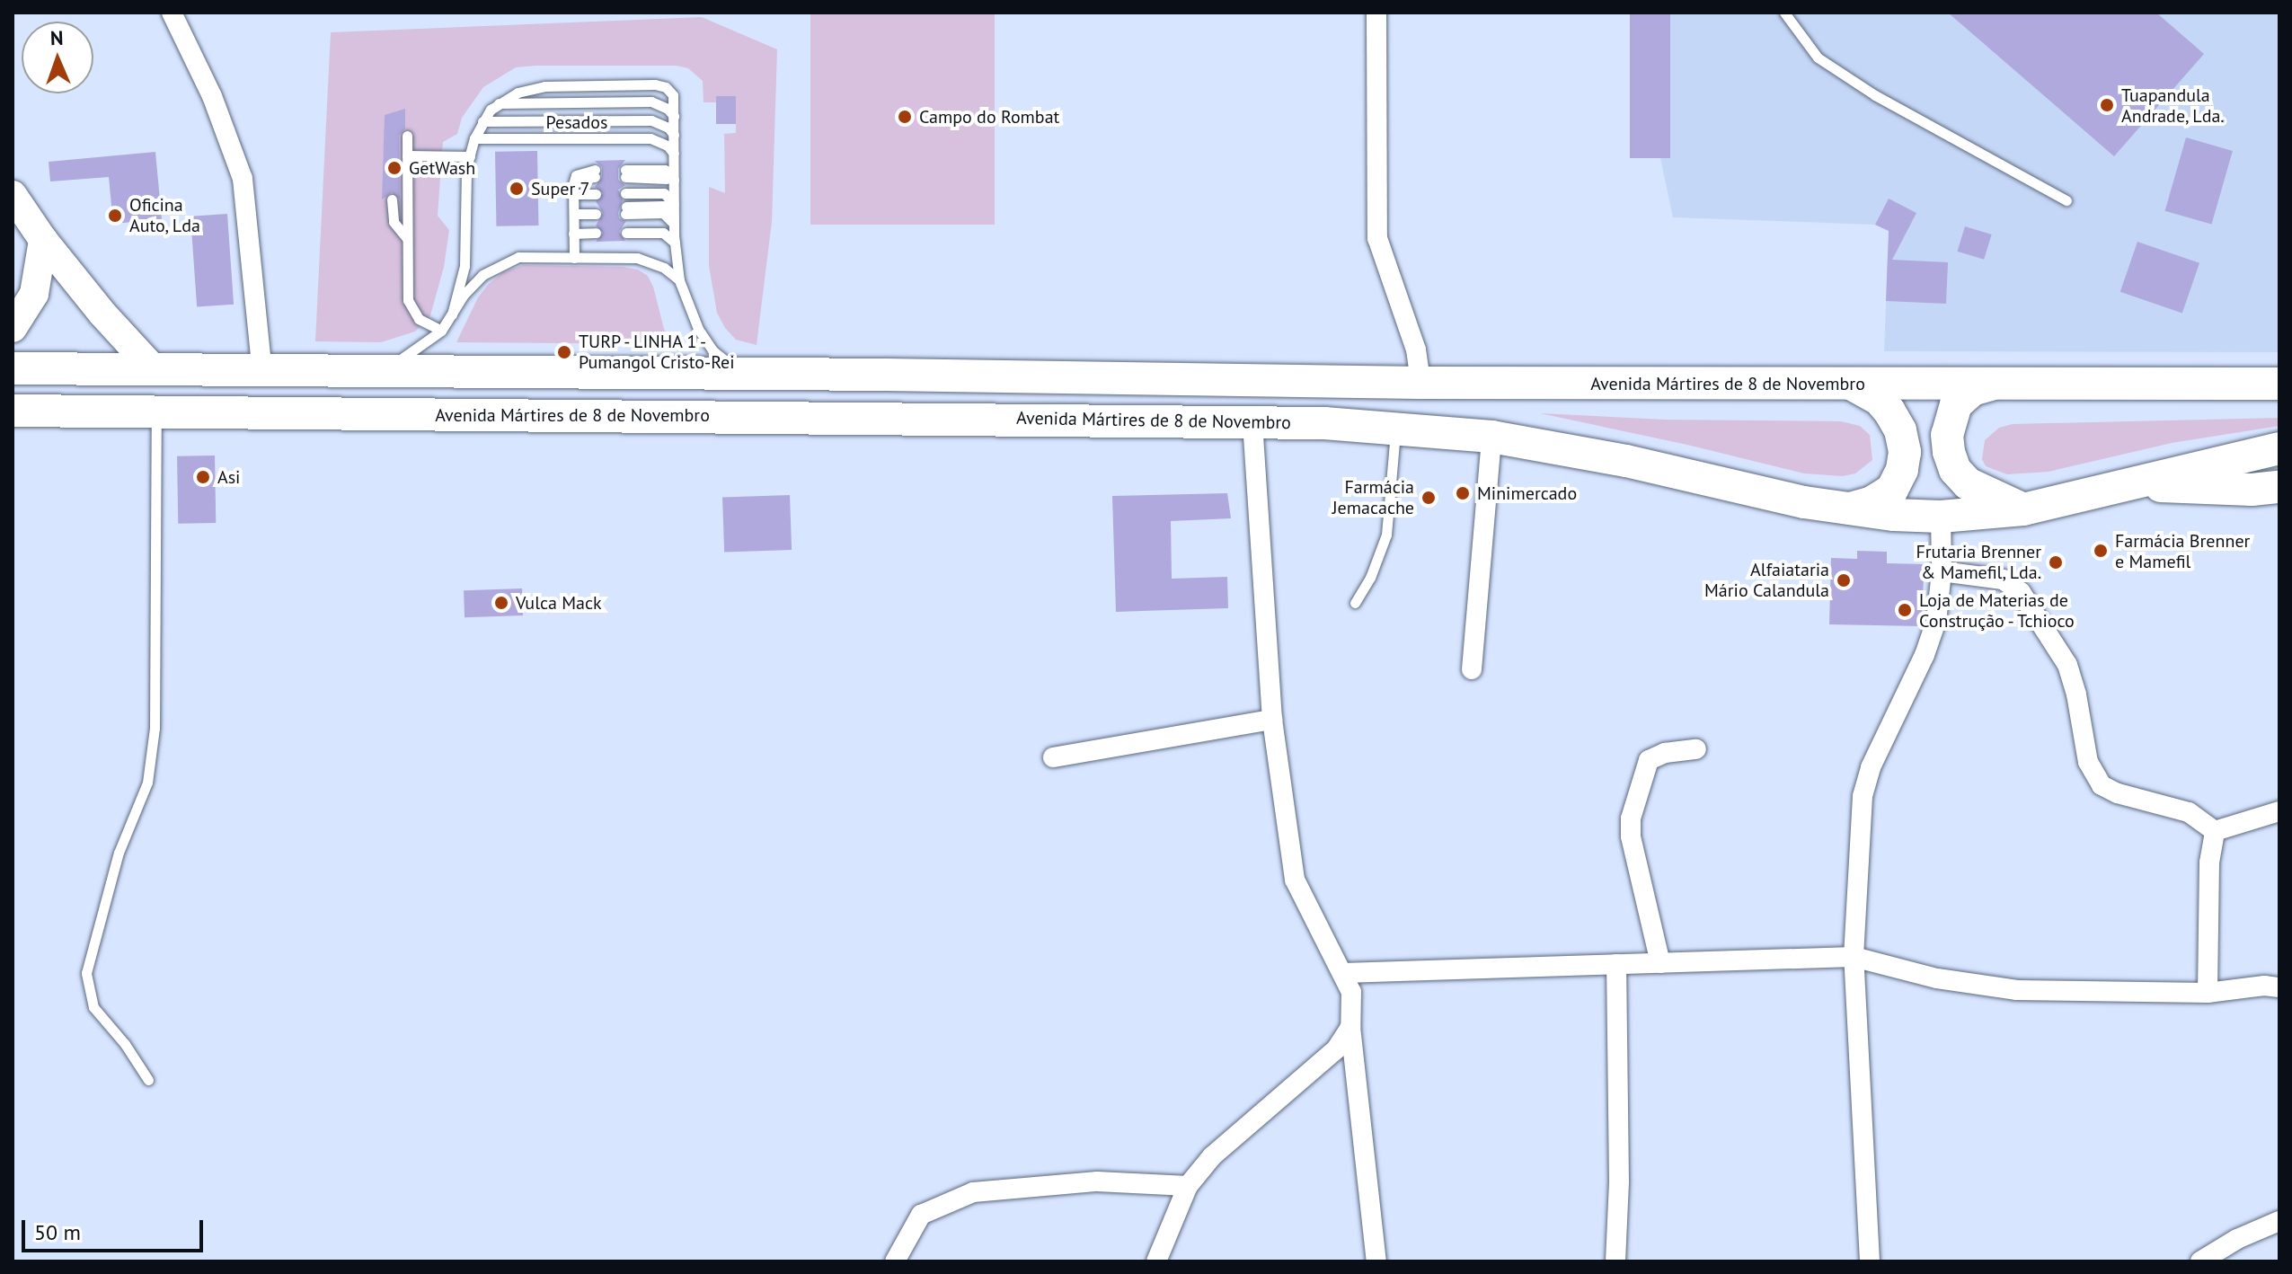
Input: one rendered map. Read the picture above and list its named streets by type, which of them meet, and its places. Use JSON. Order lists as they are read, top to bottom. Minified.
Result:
{"streets":{"main road":["Avenida Mártires de 8 de Novembro"],"lane":["Pesados"]},"crossings":[["Pesados","Avenida Mártires de 8 de Novembro"]],"places":["Tuapandula Andrade, Lda.","Campo do Rombat","GetWash","Super 7","Oficina Auto, Lda","TURP - LINHA 1 - Pumangol Cristo-Rei","Asi","Minimercado","Farmácia Jemacache","Farmácia Brenner e Mamefil","Frutaria Brenner & Mamefil, Lda.","Alfaiataria Mário Calandula","Vulca Mack","Loja de Materias de Construção - Tchioco"],"scale_bar":"50 m","north":"top"}
